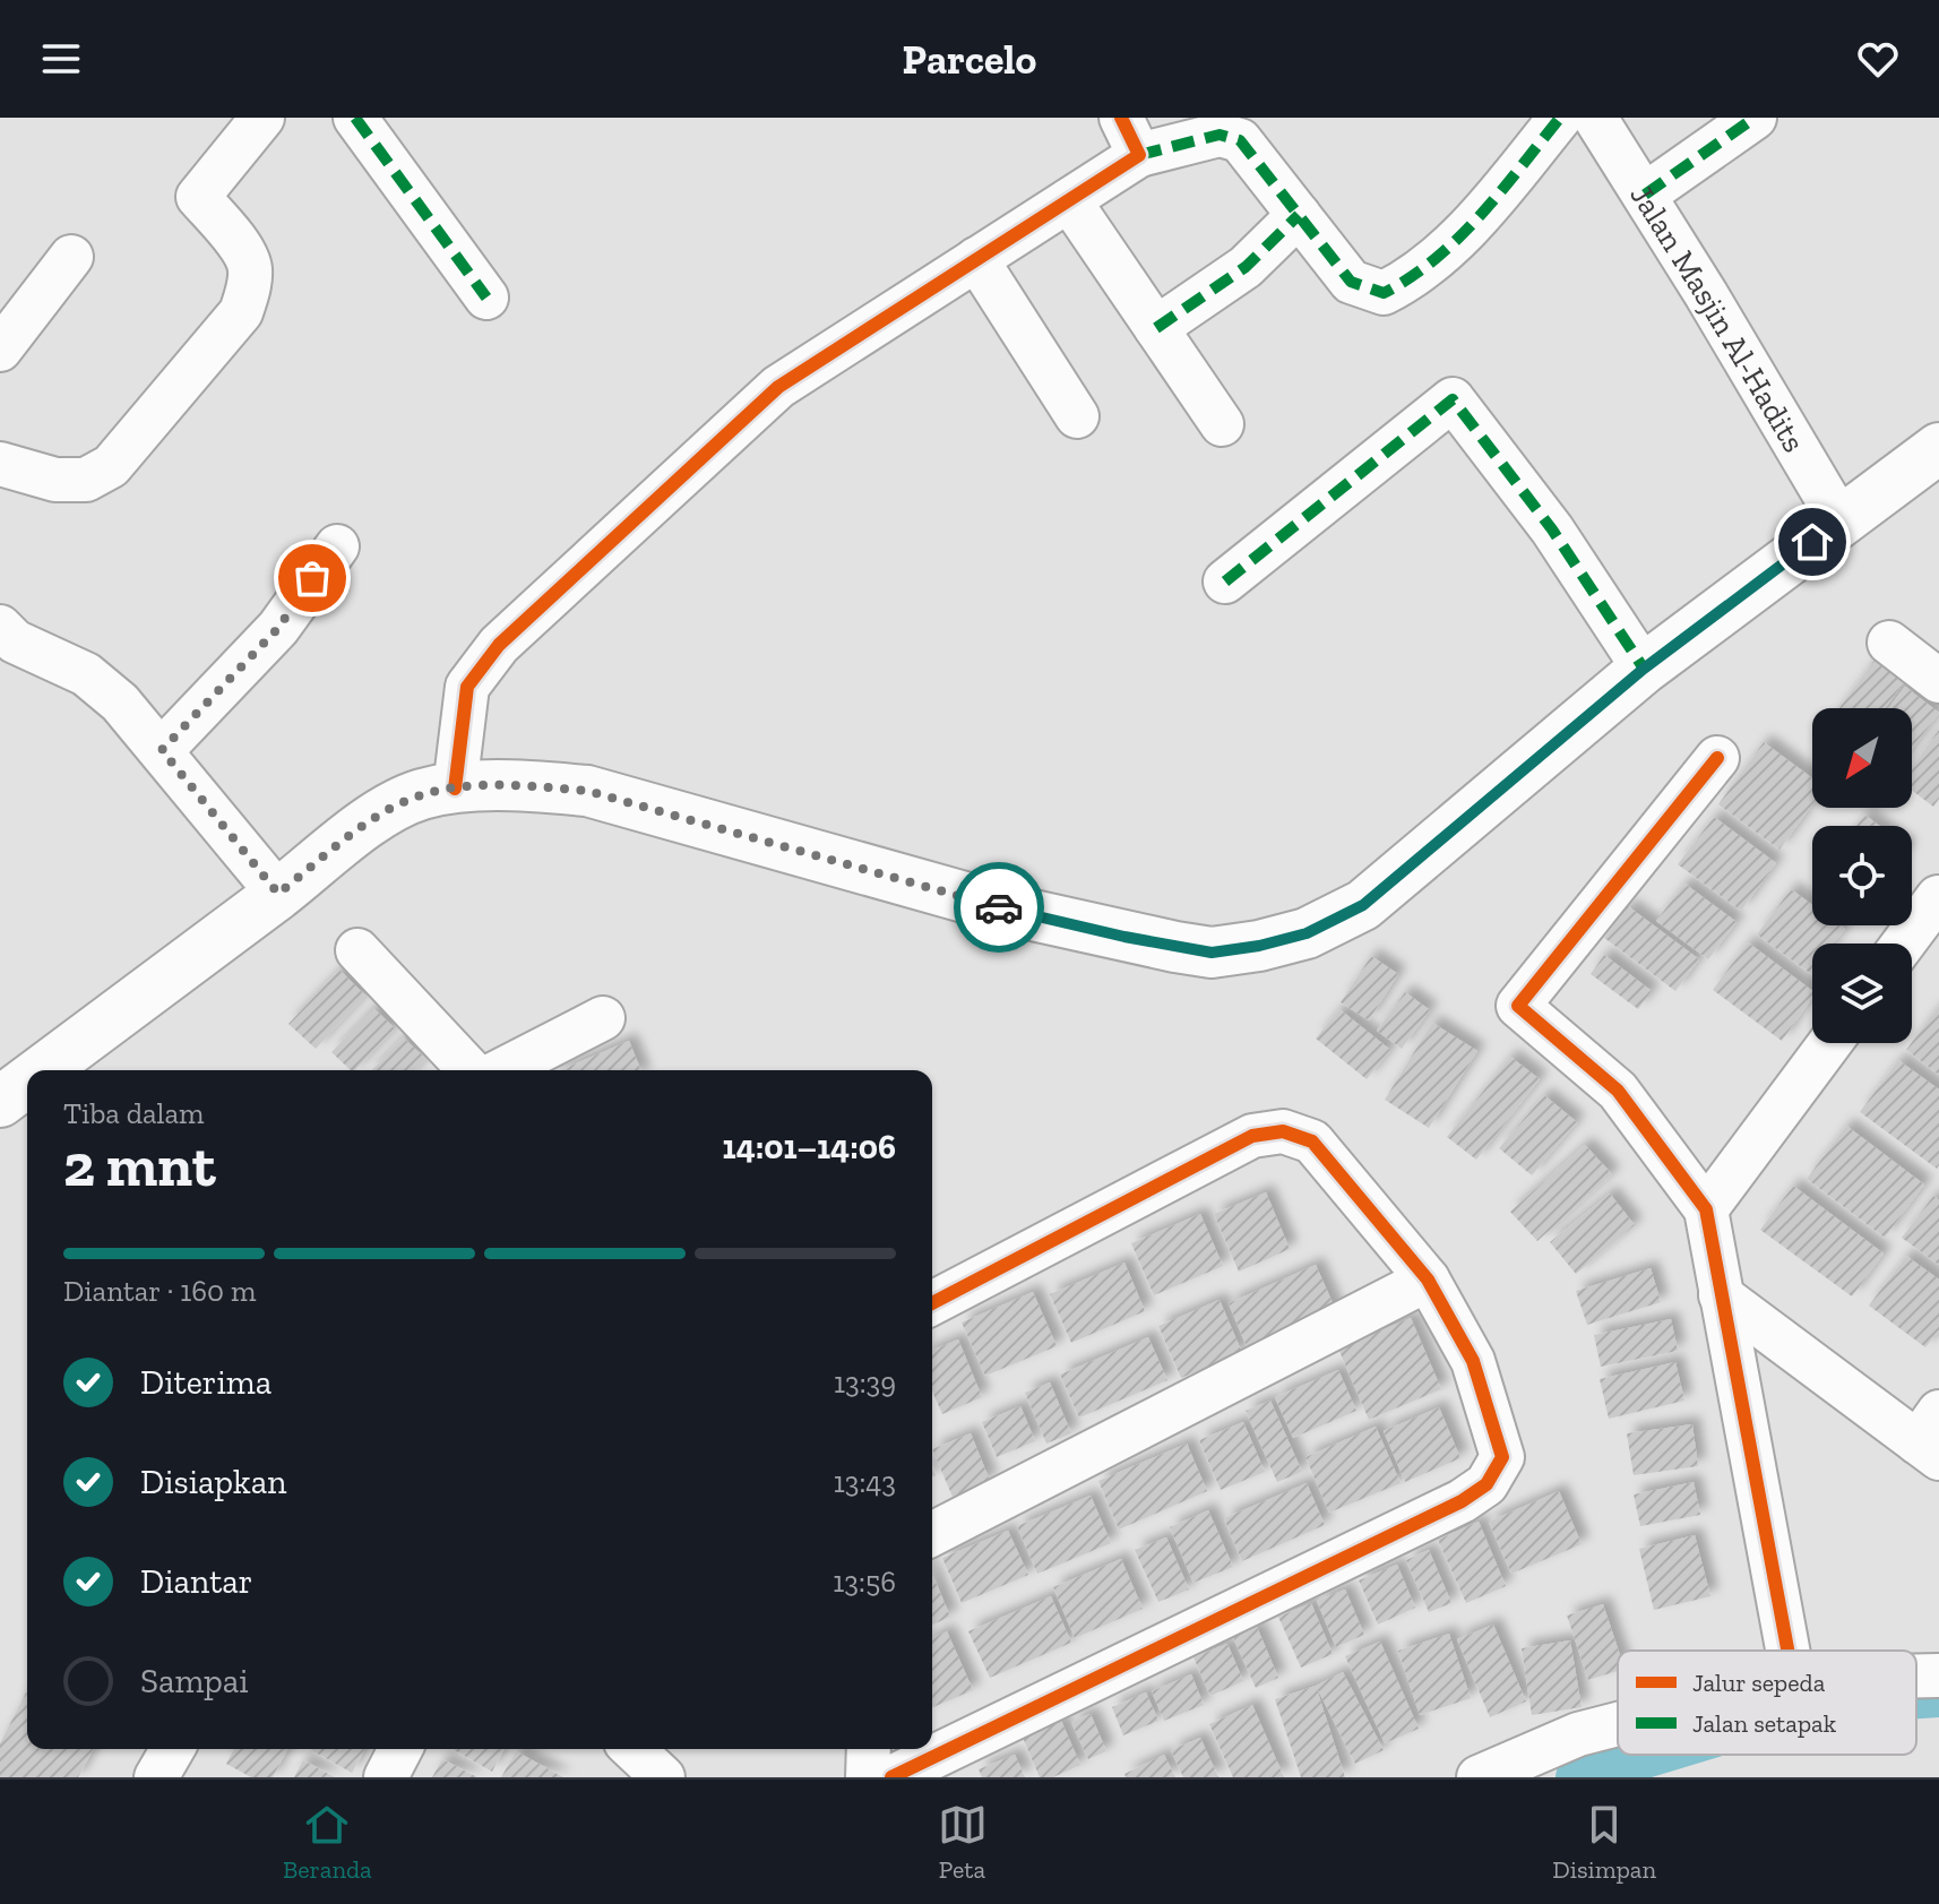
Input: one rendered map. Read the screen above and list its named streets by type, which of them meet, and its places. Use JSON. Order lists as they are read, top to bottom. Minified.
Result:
{"streets":{"street":["Jalan Masjin Al-Hadits"]},"legend":["Jalur sepeda","Jalan setapak"],"north":"bottom left","page":{"header":"Parcelo","heading":["2 mnt","Tiba dalam","14:01–14:06"],"bar":"Diantar · 160 m","list":[["Diterima","13:39"],["Disiapkan","13:43"],["Diantar","13:56"],"Sampai"],"tabs":["Beranda","Peta","Disimpan"]}}
